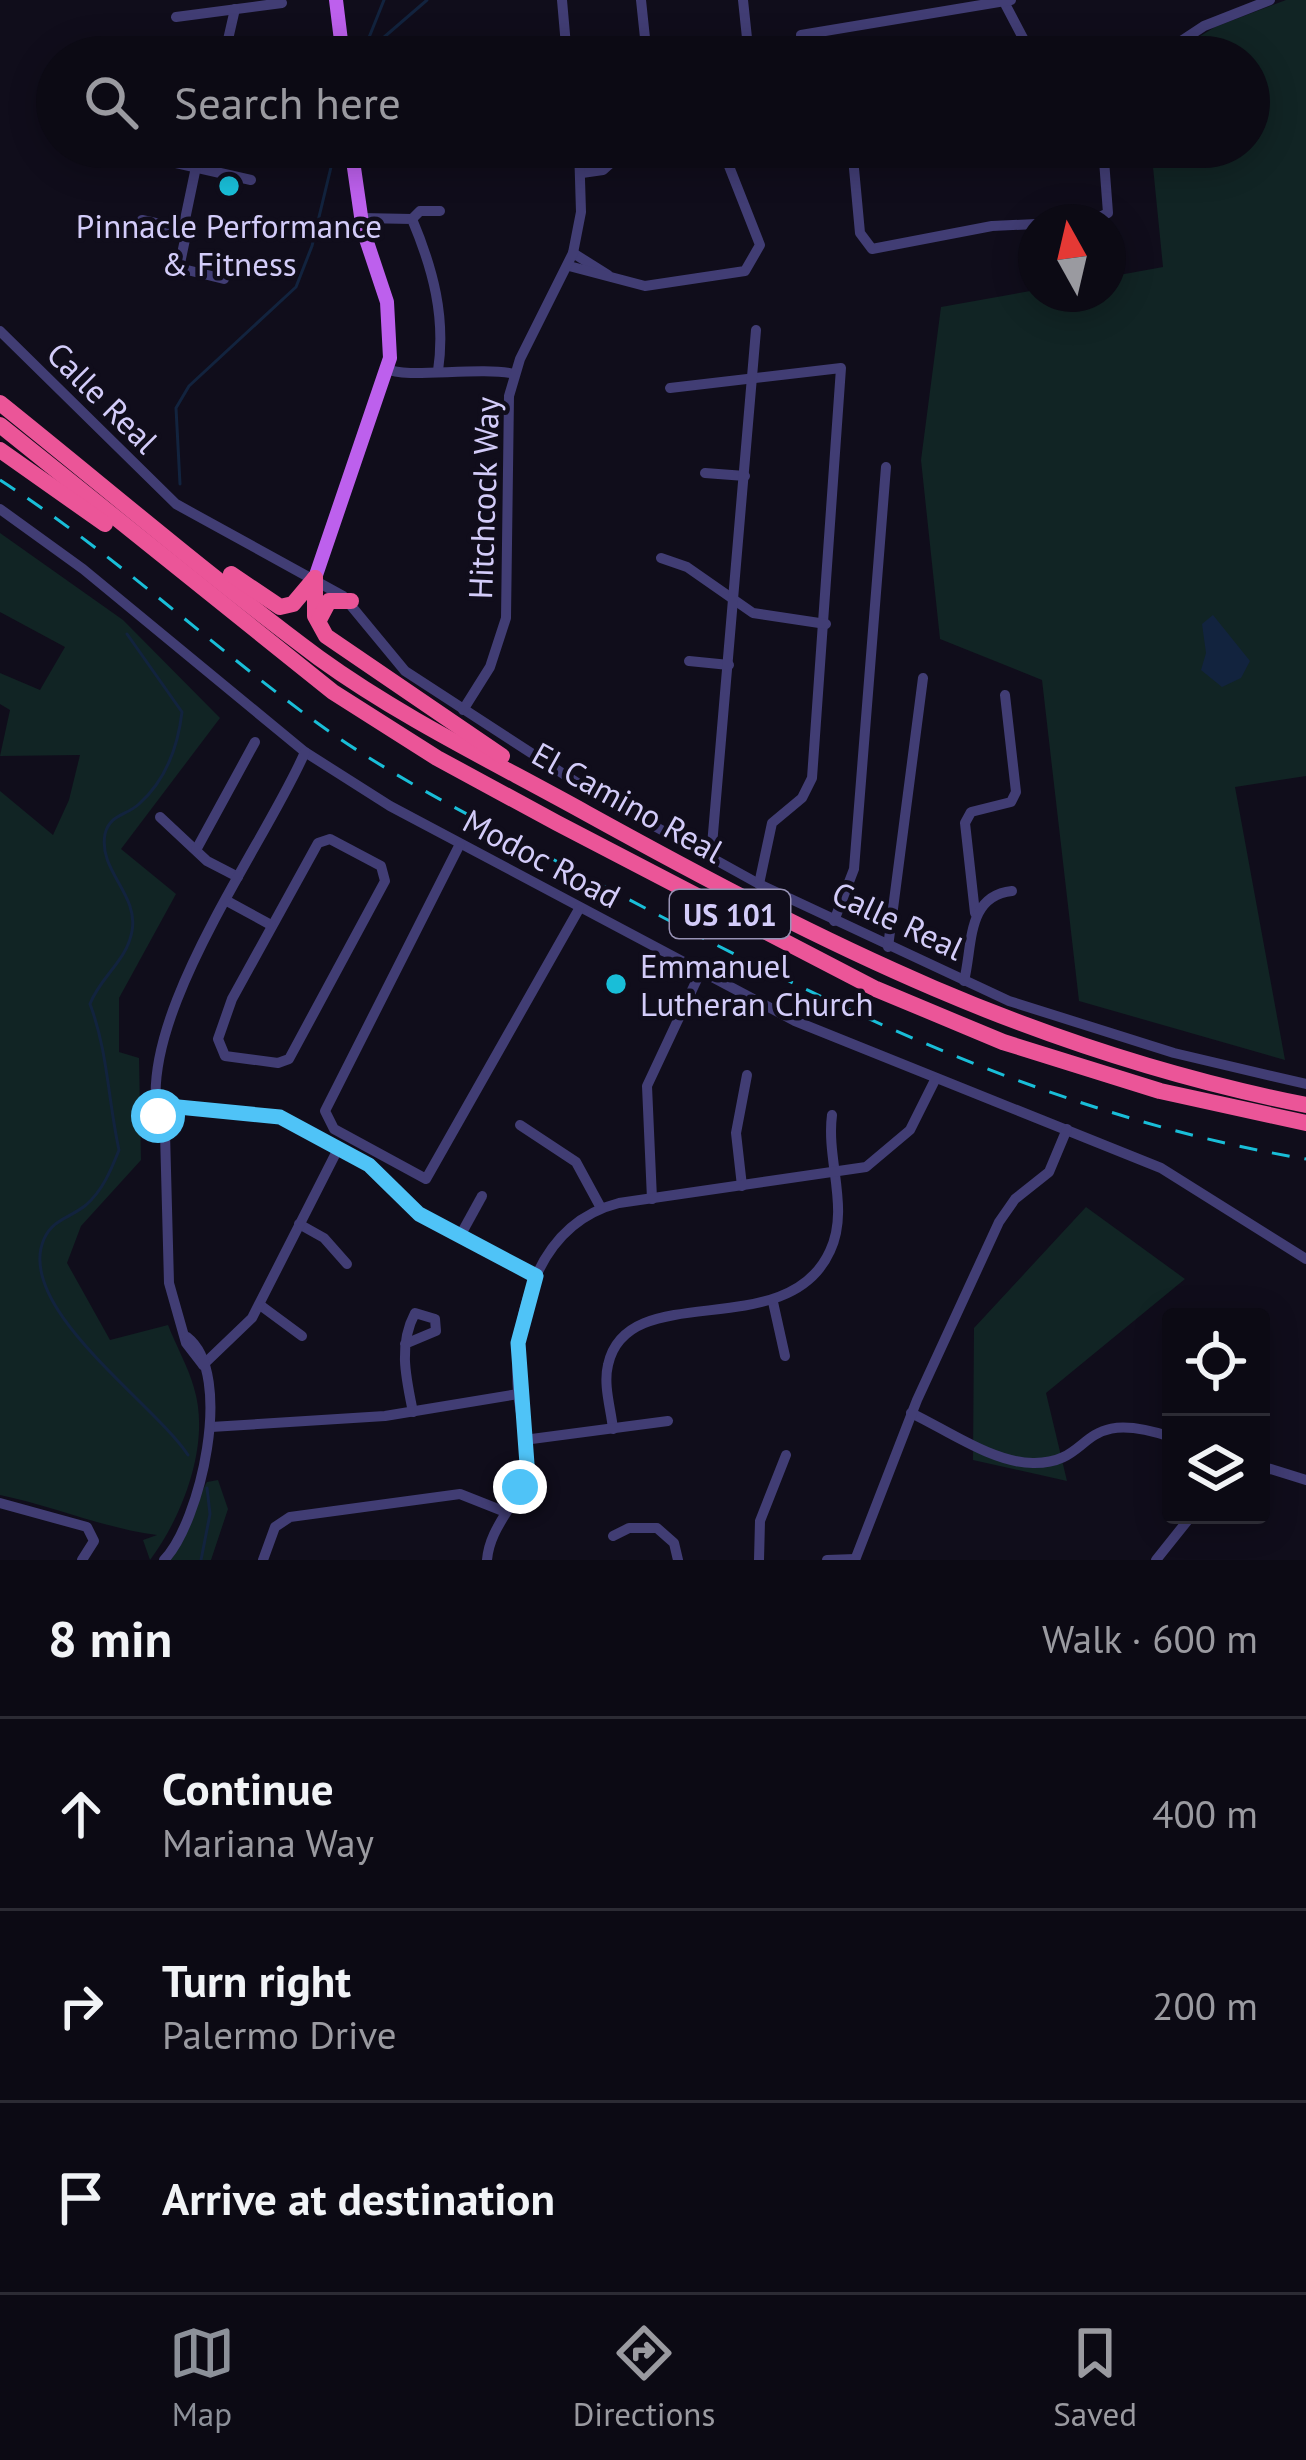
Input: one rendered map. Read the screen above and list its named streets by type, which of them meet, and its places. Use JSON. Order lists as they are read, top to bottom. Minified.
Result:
{"streets":{"highway":["El Camino Real","US 101"],"street":["Calle Real","Hitchcock Way","Modoc Road"]},"crossings":[["Calle Real","Hitchcock Way"]],"places":["Pinnacle Performance & Fitness","Emmanuel Lutheran Church"],"north":"top","page":{"search":"Search here","heading":["8 min","Walk · 600 m"],"list":[["Continue","Mariana Way","400 m"],["Turn right","Palermo Drive","200 m"],"Arrive at destination"],"nav":["Map","Directions","Saved"]}}
